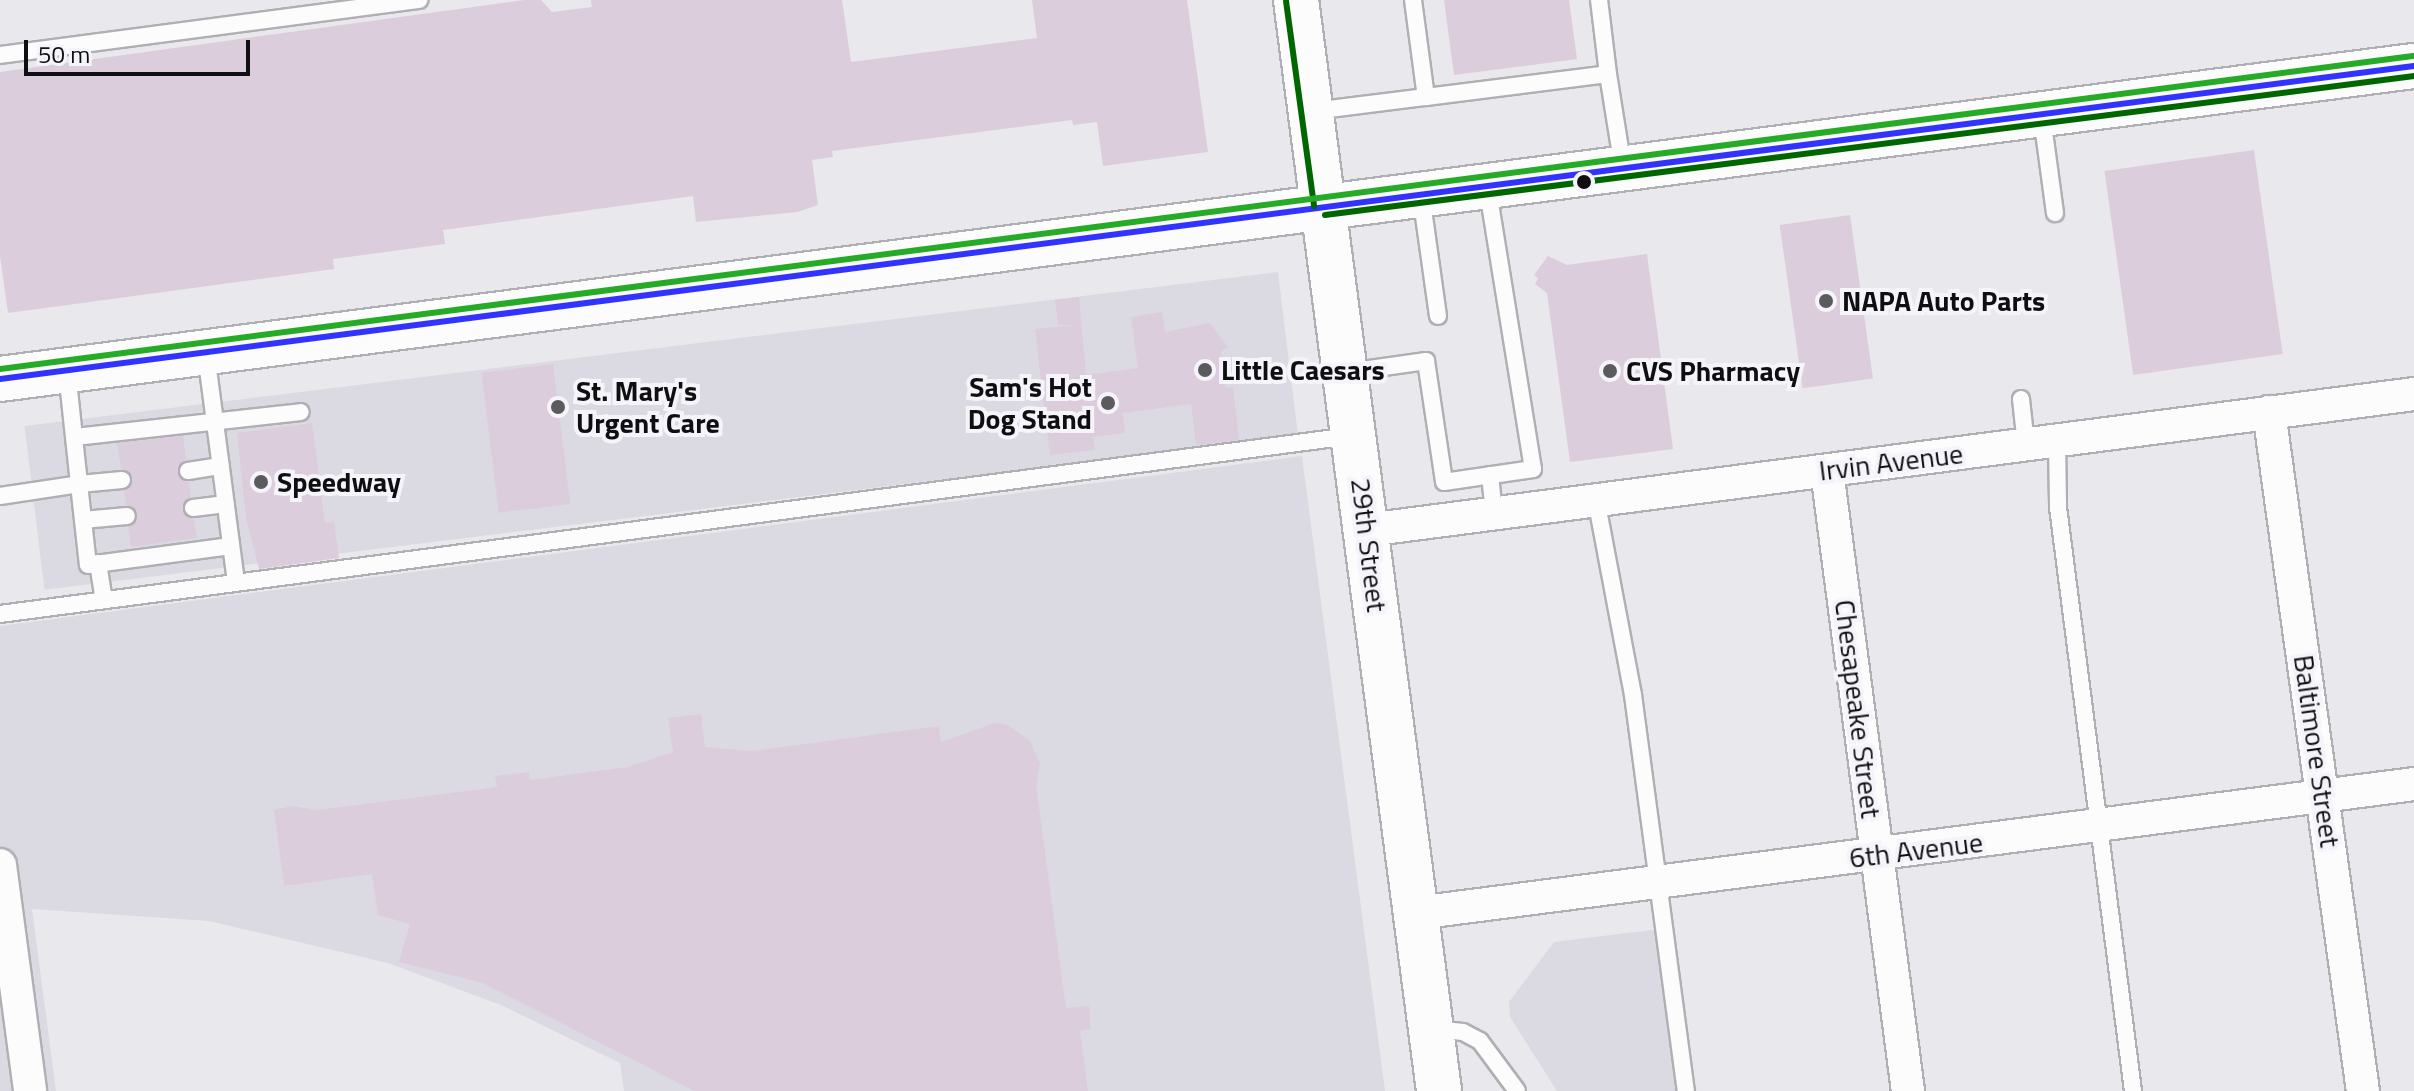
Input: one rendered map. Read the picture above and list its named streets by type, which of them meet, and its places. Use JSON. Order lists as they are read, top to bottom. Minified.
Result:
{"streets":{"main road":["29th Street"],"street":["Irvin Avenue","Chesapeake Street","Baltimore Street","6th Avenue"]},"crossings":[["Irvin Avenue","29th Street"],["Irvin Avenue","Chesapeake Street"],["Irvin Avenue","Baltimore Street"],["29th Street","6th Avenue"],["Chesapeake Street","6th Avenue"],["Baltimore Street","6th Avenue"]],"places":["NAPA Auto Parts","Little Caesars","CVS Pharmacy","Sam's Hot Dog Stand","St. Mary's Urgent Care","Speedway"],"scale_bar":"50 m"}
